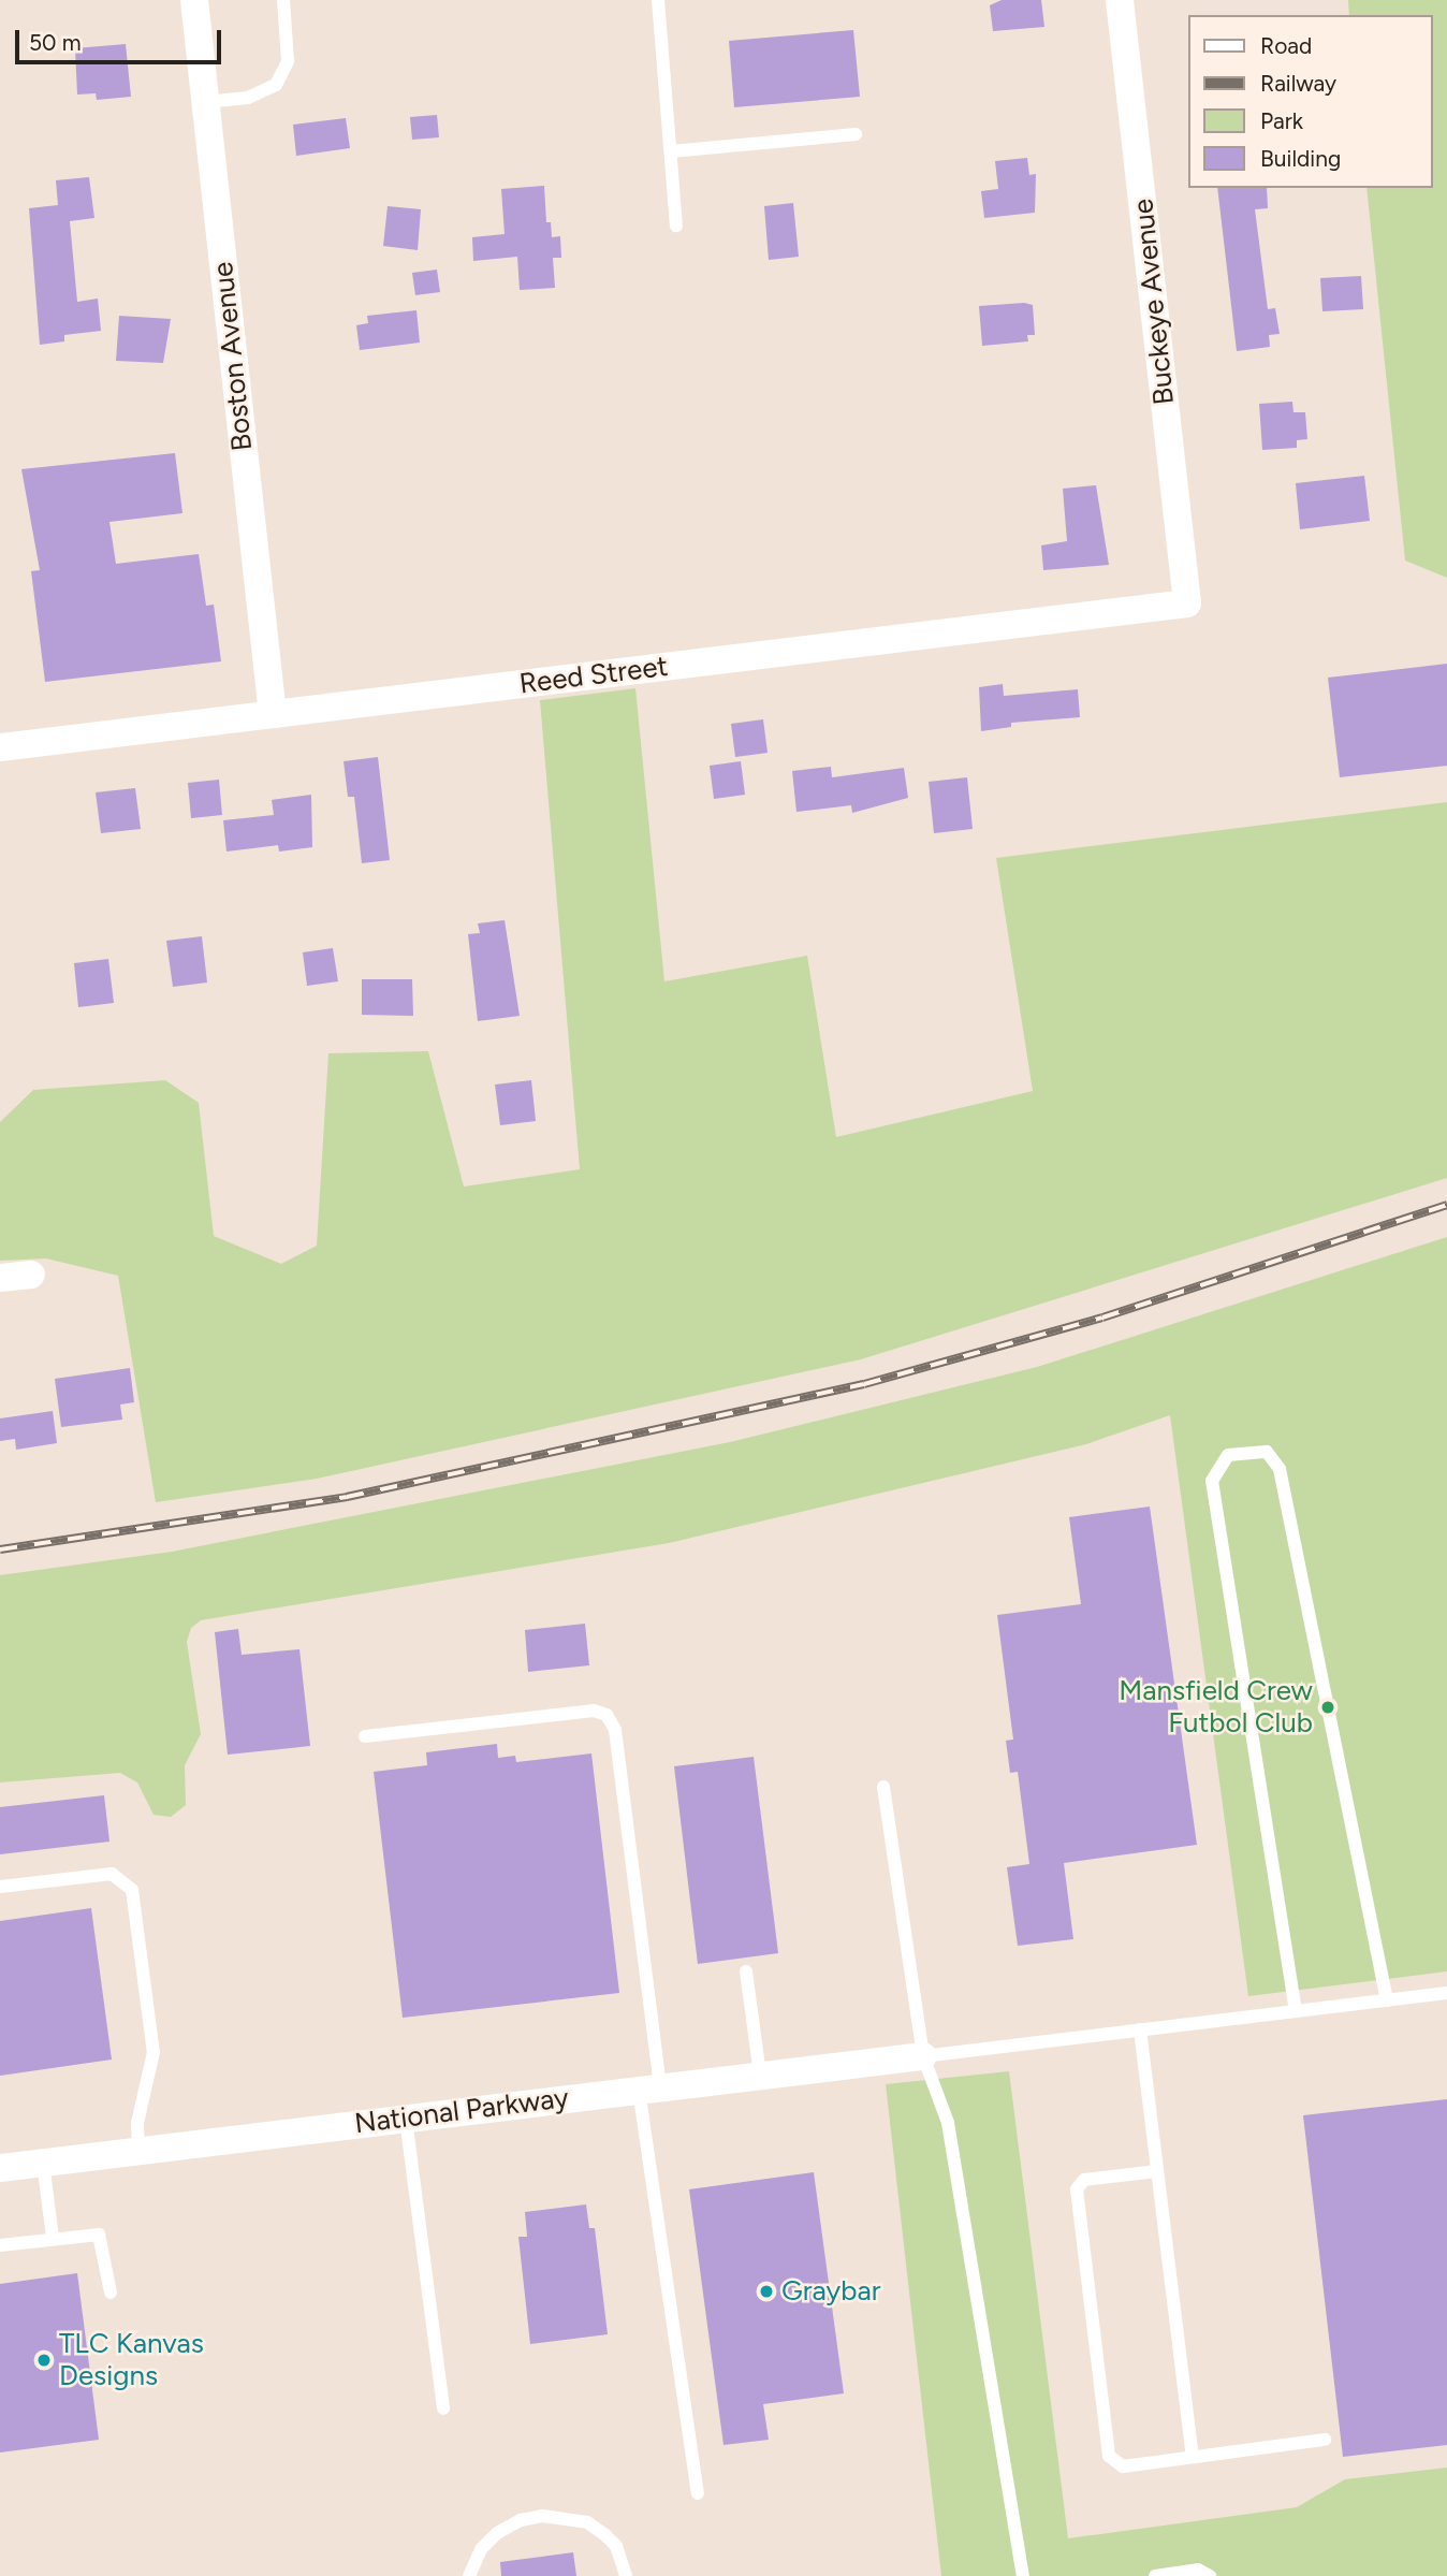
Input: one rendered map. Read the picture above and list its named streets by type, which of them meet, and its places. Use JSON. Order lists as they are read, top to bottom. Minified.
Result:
{"streets":{"street":["Buckeye Avenue","Boston Avenue","Reed Street","National Parkway"]},"crossings":[["Buckeye Avenue","Reed Street"],["Boston Avenue","Reed Street"]],"places":["Mansfield Crew Futbol Club","Graybar","TLC Kanvas Designs"],"legend":["Road","Railway","Park","Building"],"scale_bar":"50 m"}
